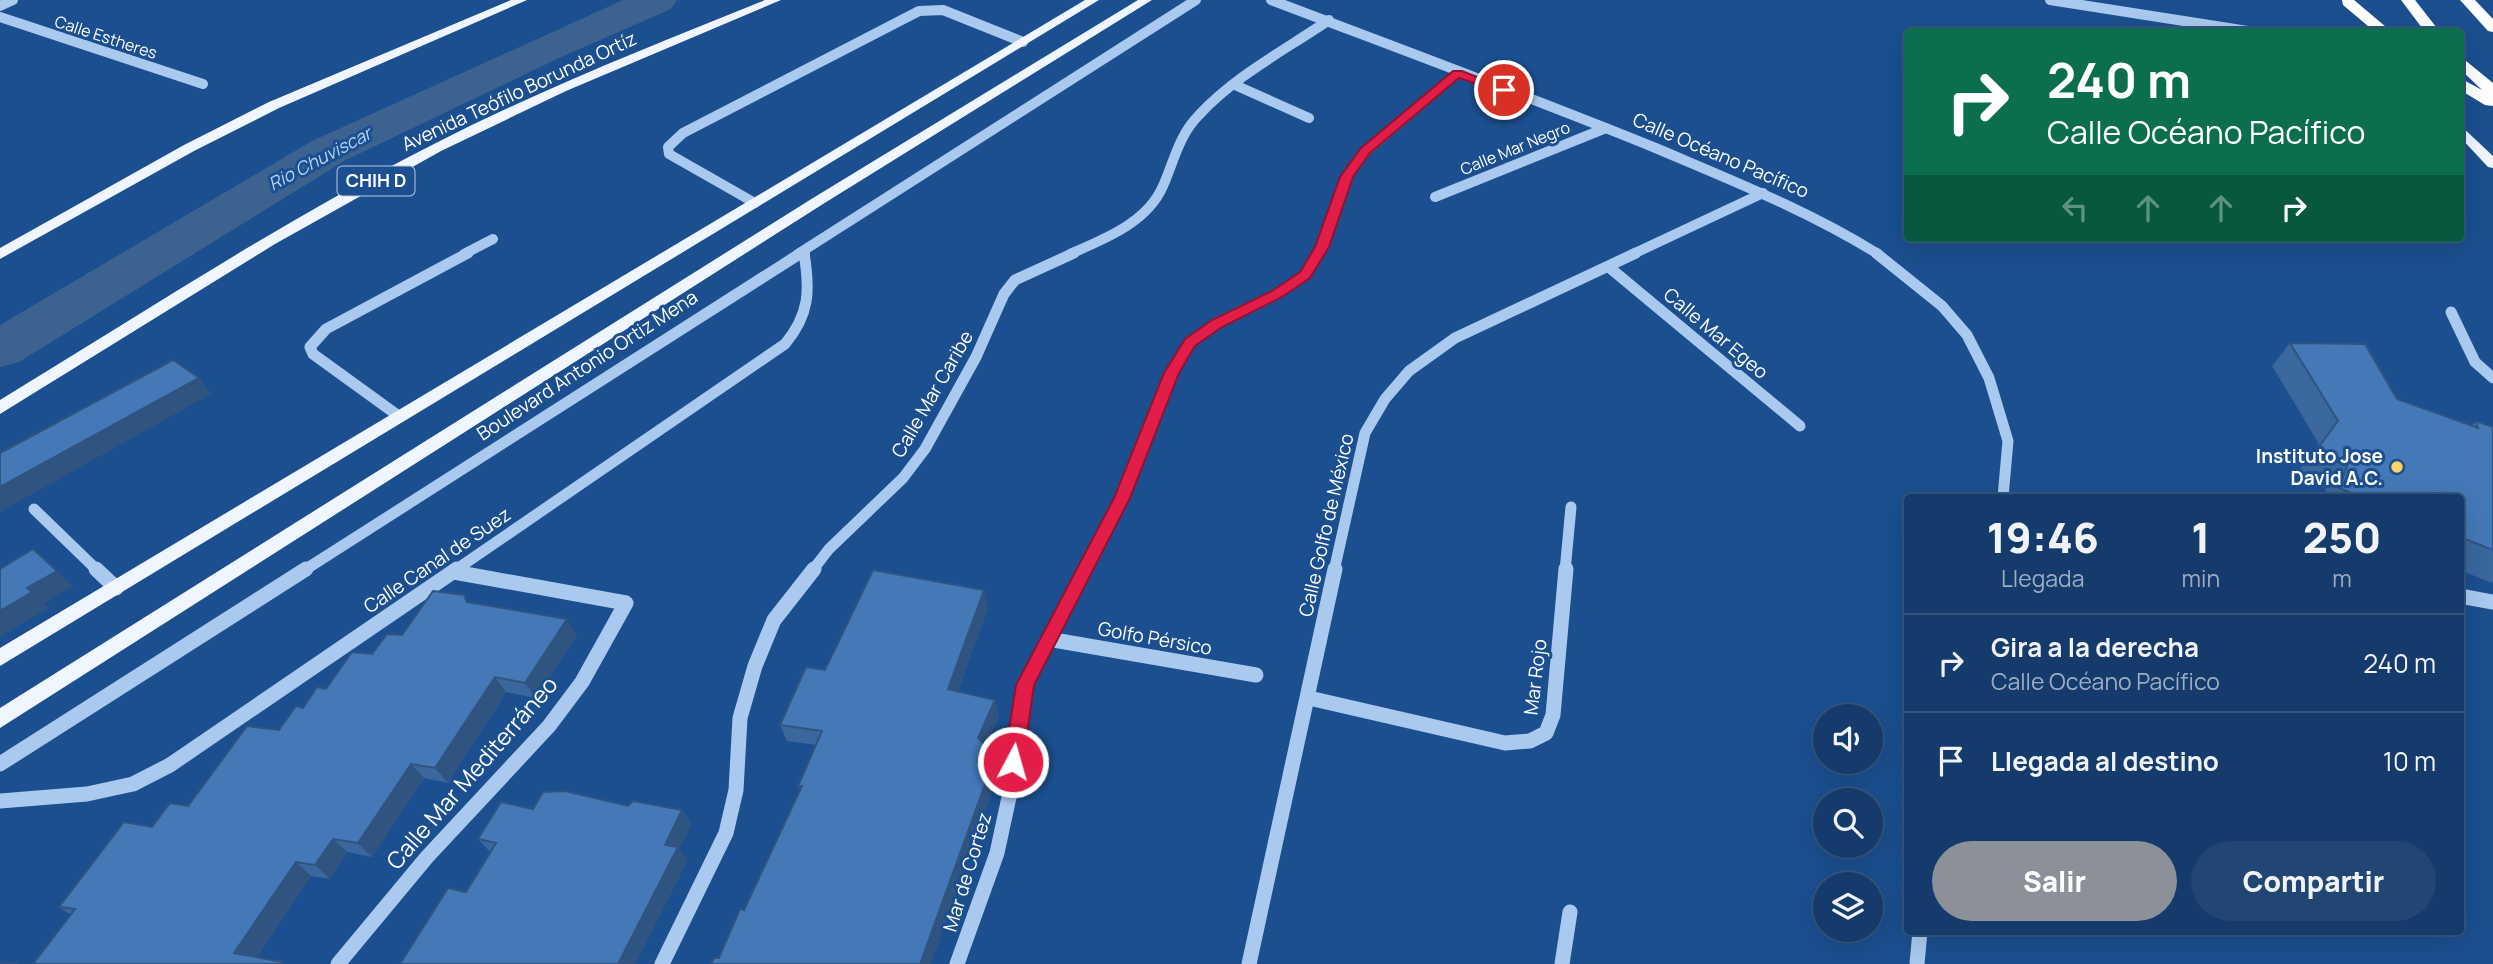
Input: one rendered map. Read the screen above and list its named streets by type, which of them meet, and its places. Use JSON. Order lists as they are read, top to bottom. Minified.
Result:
{"streets":{"main road":["Avenida Teófilo Borunda Ortíz","CHIH D","Boulevard Antonio Ortiz Mena"],"street":["Calle Estheres","Calle Mar Negro","Calle Océano Pacífico","Calle Mar Egeo","Calle Mar Caribe","Calle Golfo de México","Calle Canal de Suez","Golfo Pérsico","Mar Rojo","Calle Mar Mediterráneo","Mar de Cortez"]},"crossings":[["Calle Mar Negro","Calle Océano Pacífico"],["Calle Océano Pacífico","Calle Mar Caribe"],["Calle Océano Pacífico","Calle Golfo de México"],["Calle Océano Pacífico","Mar de Cortez"],["Calle Mar Egeo","Calle Golfo de México"],["Boulevard Antonio Ortiz Mena","Calle Canal de Suez"],["Calle Golfo de México","Mar Rojo"],["Calle Canal de Suez","Calle Mar Mediterráneo"],["Golfo Pérsico","Mar de Cortez"]],"water":["Rio Chuviscar"],"places":["Instituto Jose David A.C."],"page":{"turn":["240 m","Calle Océano Pacífico"],"eta":["19:46","Llegada","1","min","250","m"],"list":[{"name":"Gira a la derecha","note":"Calle Océano Pacífico","value":"240 m"},{"name":"Llegada al destino","value":"10 m"}],"buttons":["Salir","Compartir"]}}
